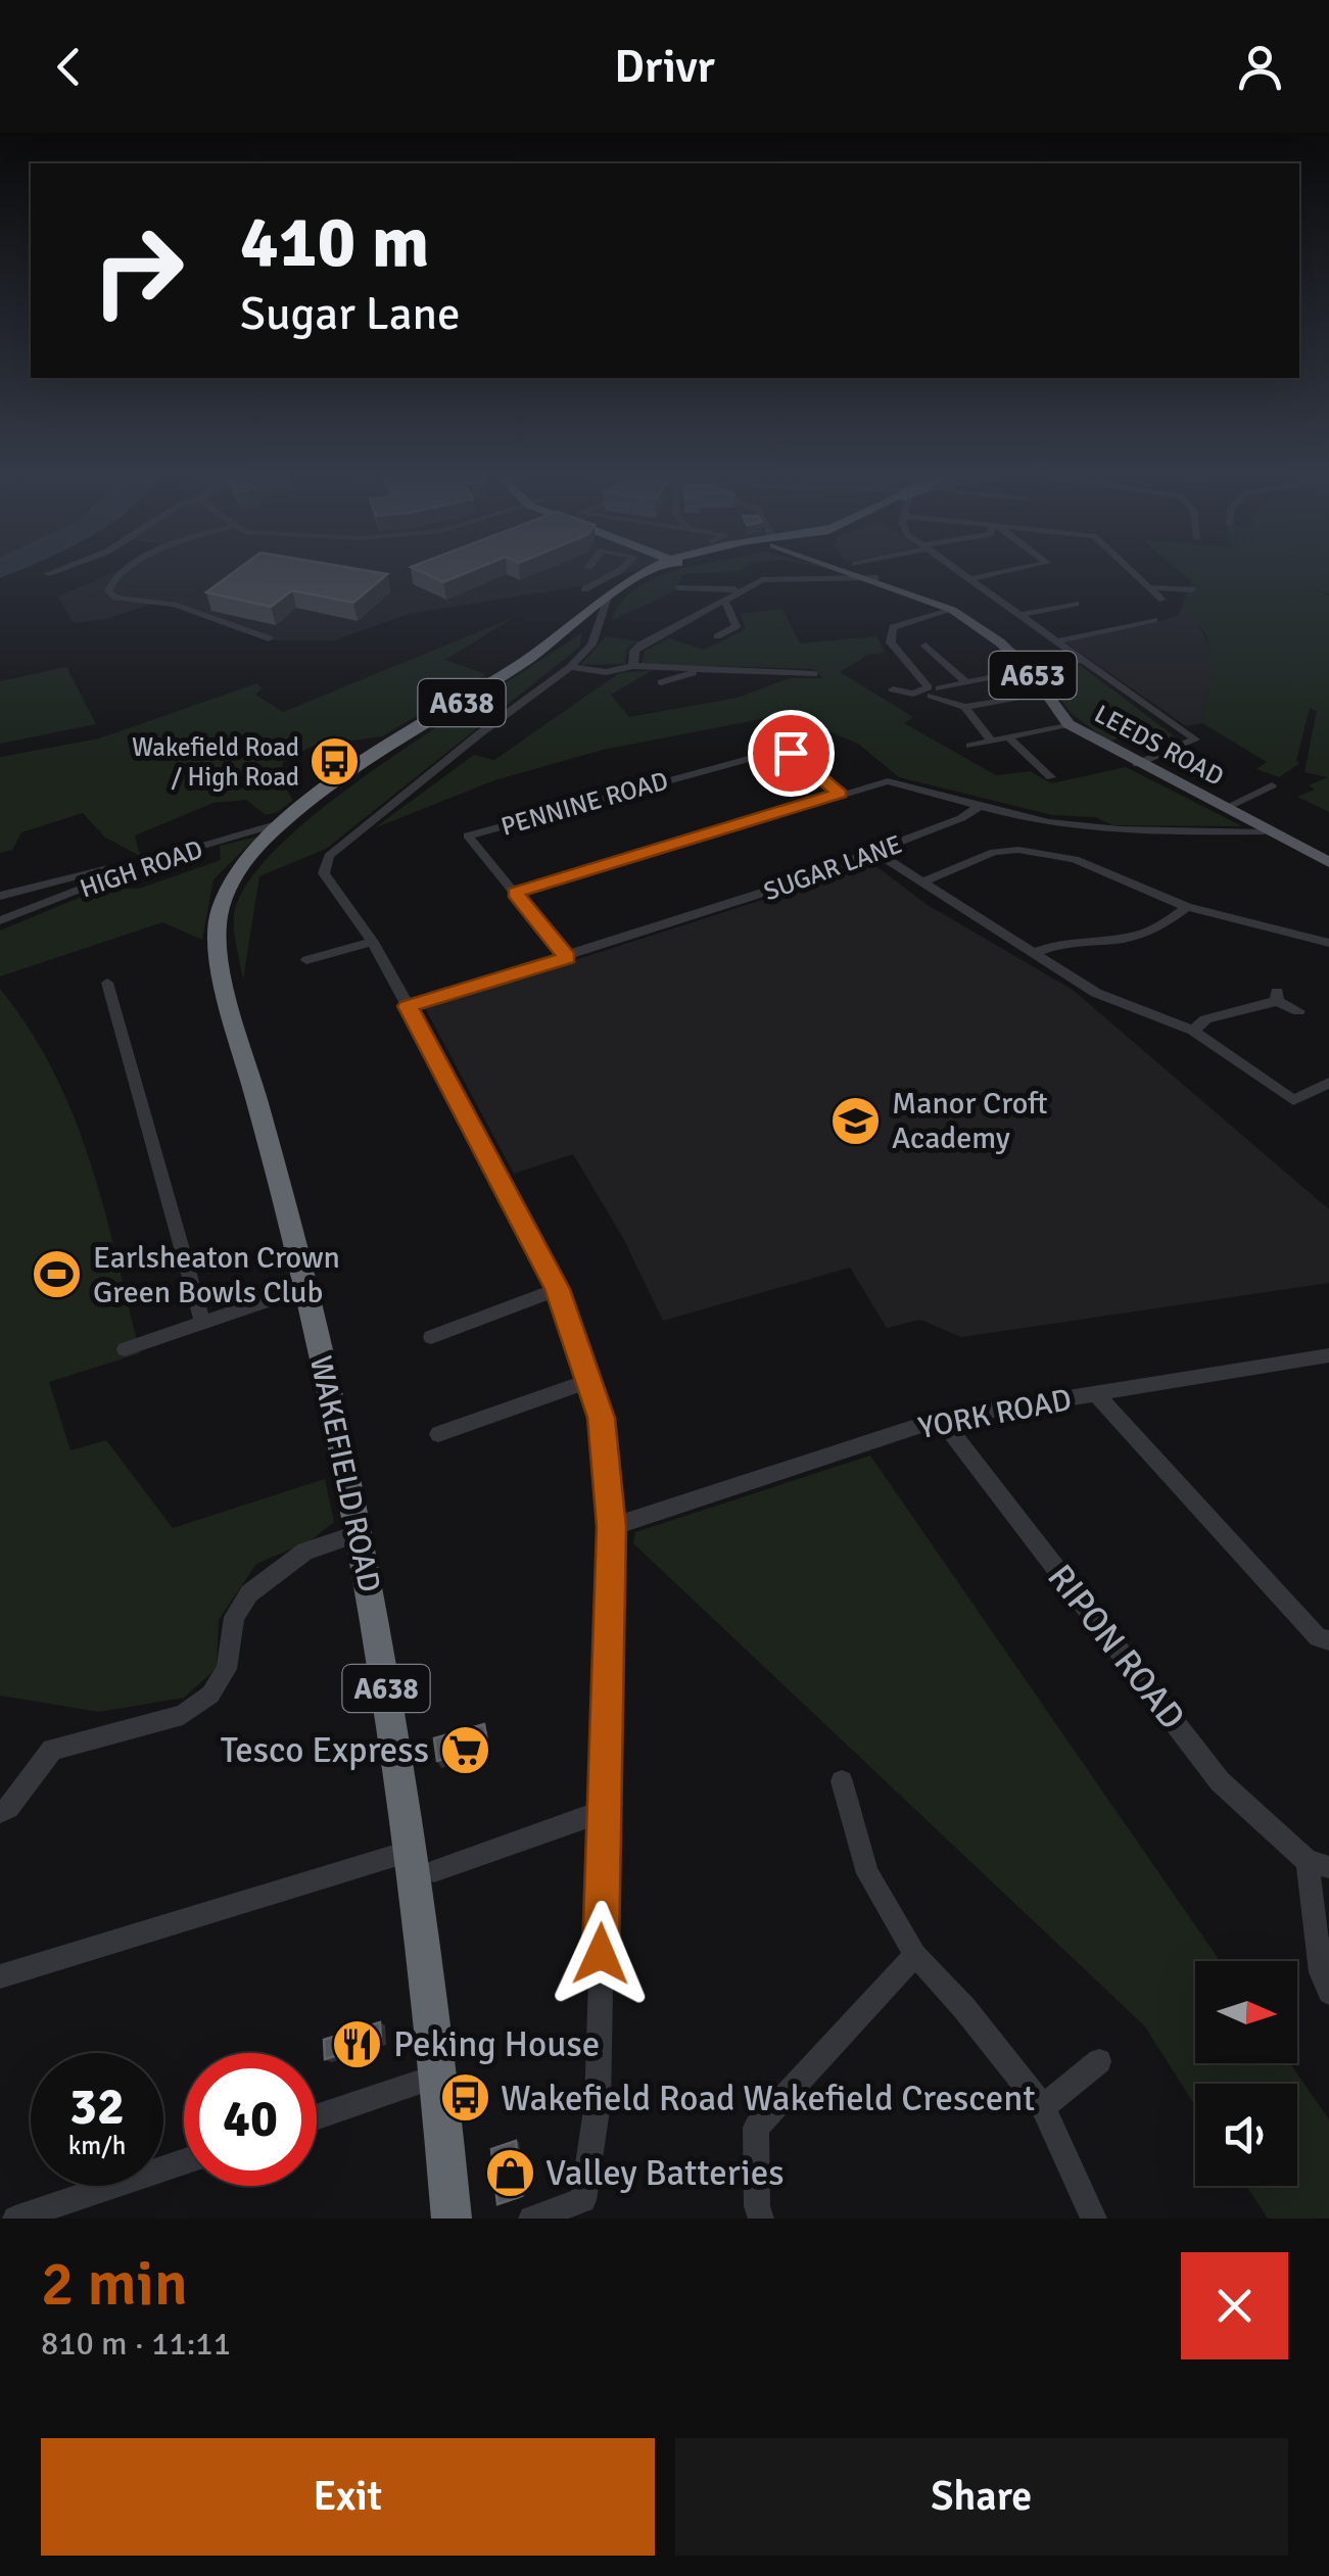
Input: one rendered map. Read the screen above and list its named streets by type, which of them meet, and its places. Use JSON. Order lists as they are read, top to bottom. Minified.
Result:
{"streets":{"highway":["A638","WAKEFIELD ROAD"],"main road":["A653","LEEDS ROAD"],"street":["PENNINE ROAD","SUGAR LANE","HIGH ROAD","YORK ROAD","RIPON ROAD"]},"crossings":[["PENNINE ROAD","SUGAR LANE"],["HIGH ROAD","WAKEFIELD ROAD"],["YORK ROAD","RIPON ROAD"]],"places":{"bus stop":["Wakefield Road / High Road","Wakefield Road Wakefield Crescent"],"school or university":["Manor Croft Academy"],"sports":["Earlsheaton Crown Green Bowls Club"],"supermarket":["Tesco Express"],"restaurant":["Peking House"],"shop":["Valley Batteries"]},"north":"right","page":{"header":"Drivr","turn":["410 m","Sugar Lane"],"speed":"32 km/h","limit":"40","heading":["2 min","810 m · 11:11"],"buttons":["Exit","Share"]}}
